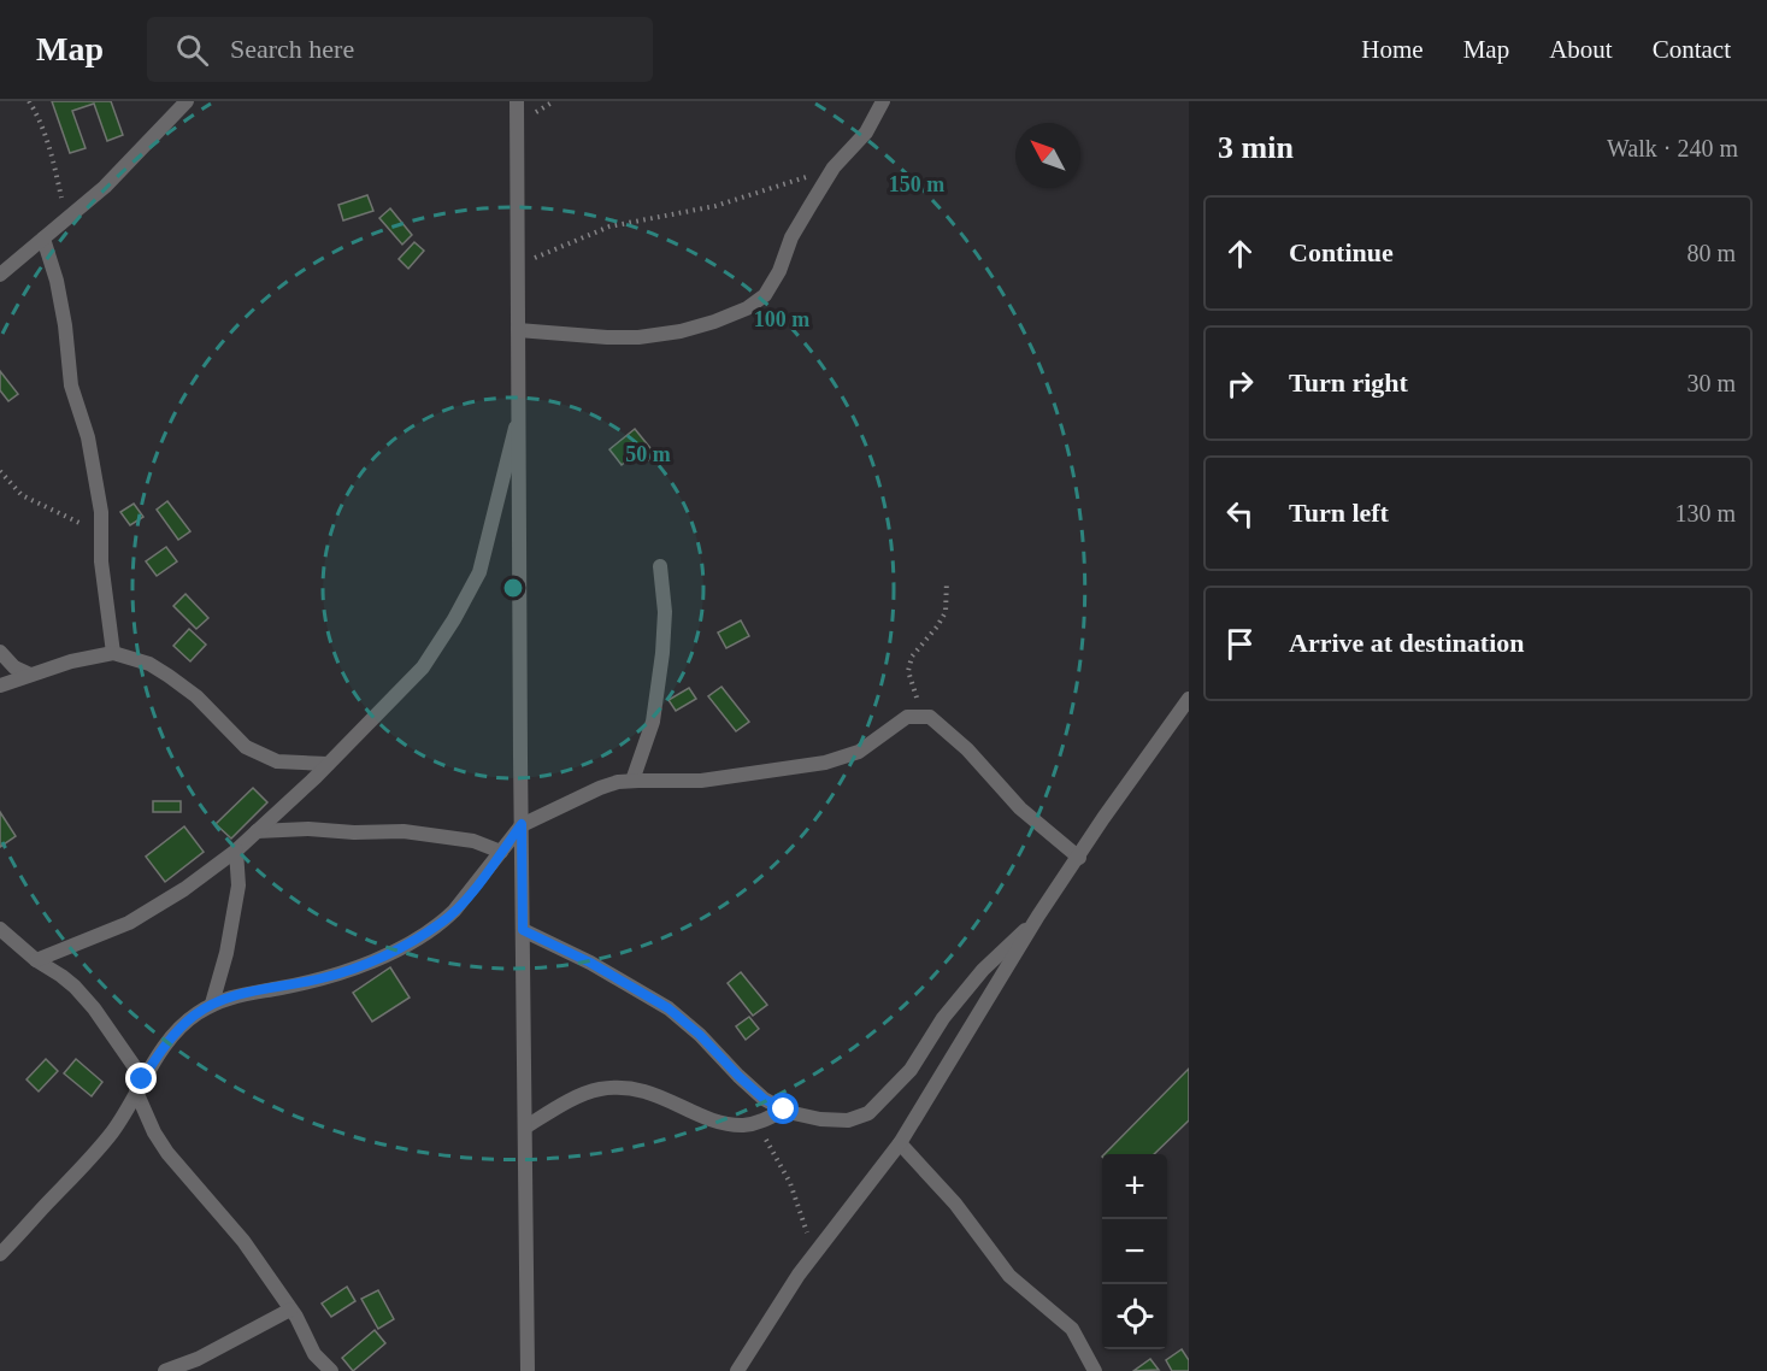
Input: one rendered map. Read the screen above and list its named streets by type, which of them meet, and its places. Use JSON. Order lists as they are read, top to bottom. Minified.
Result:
{"north":"top left","page":{"header":"Map","search":"Search here","nav":["Home","Map","About","Contact"],"heading":["3 min","Walk · 240 m"],"list":[["Continue","80 m"],["Turn right","30 m"],["Turn left","130 m"],"Arrive at destination"],"map_buttons":["+","−"]},"rings":["150 m","100 m","50 m"]}
